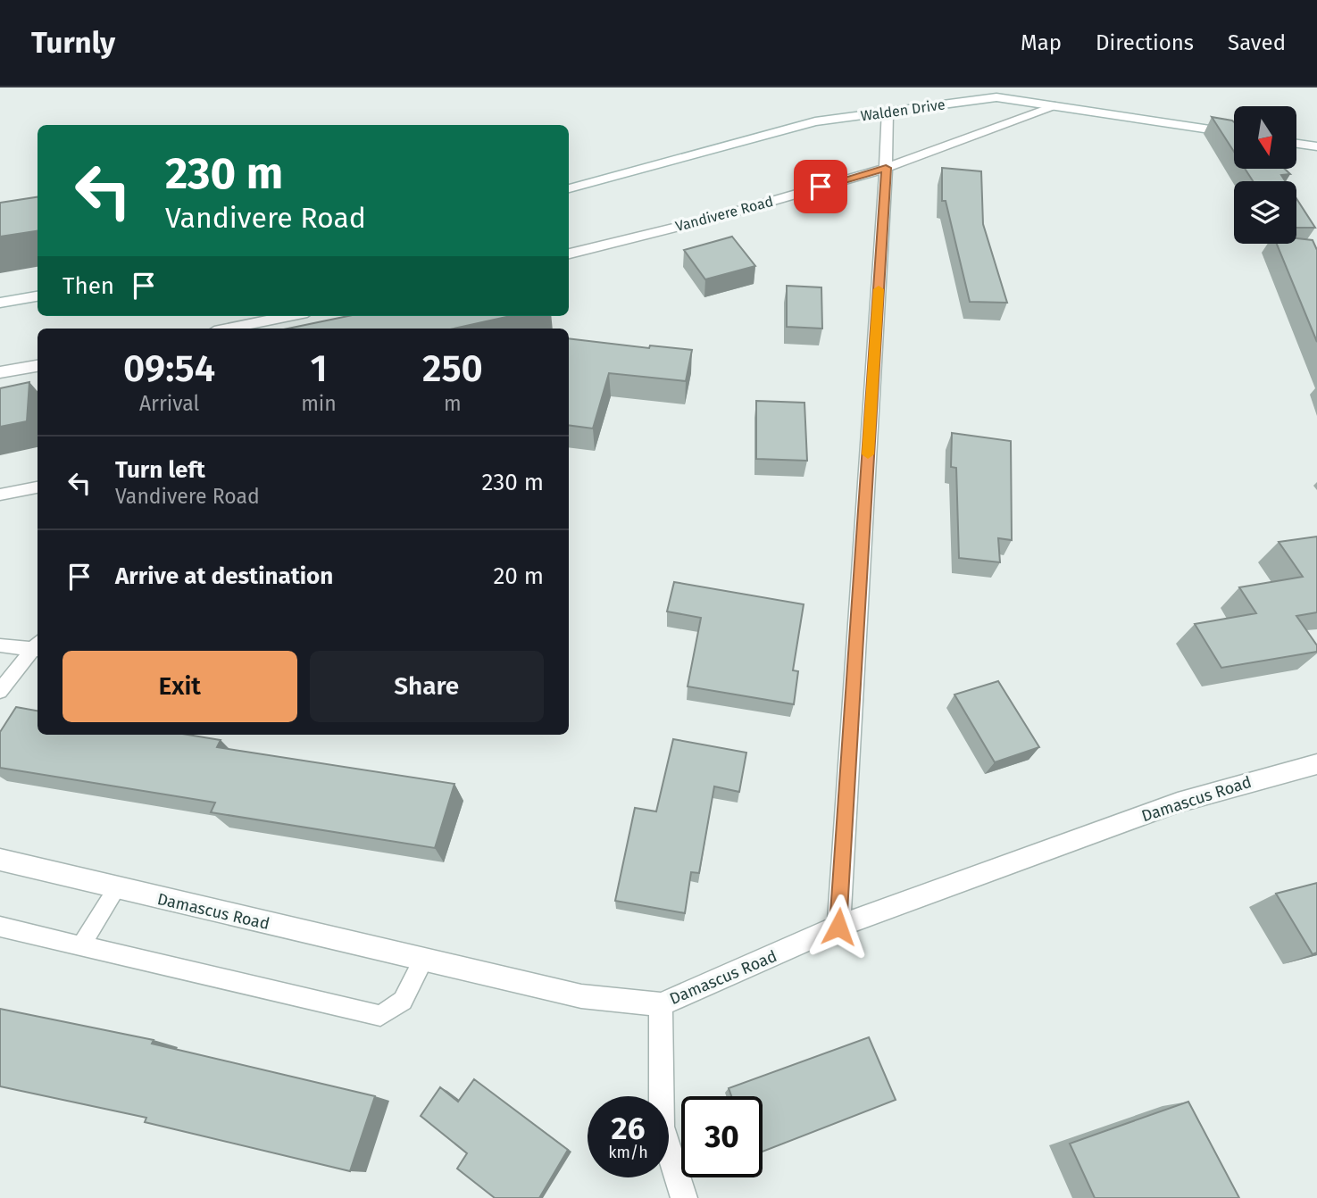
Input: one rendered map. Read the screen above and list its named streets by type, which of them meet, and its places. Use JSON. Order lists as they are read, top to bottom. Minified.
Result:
{"streets":{"street":["Walden Drive","Vandivere Road","Damascus Road"]},"crossings":[["Walden Drive","Vandivere Road"]],"north":"bottom","page":{"header":"Turnly","nav":["Map","Directions","Saved"],"turn":["230 m","Vandivere Road"],"then":"Then","eta":["09:54","Arrival","1","min","250","m"],"list":[{"name":"Turn left","note":"Vandivere Road","value":"230 m"},{"name":"Arrive at destination","value":"20 m"}],"buttons":["Exit","Share"],"speed":"26 km/h","limit":"30"}}
